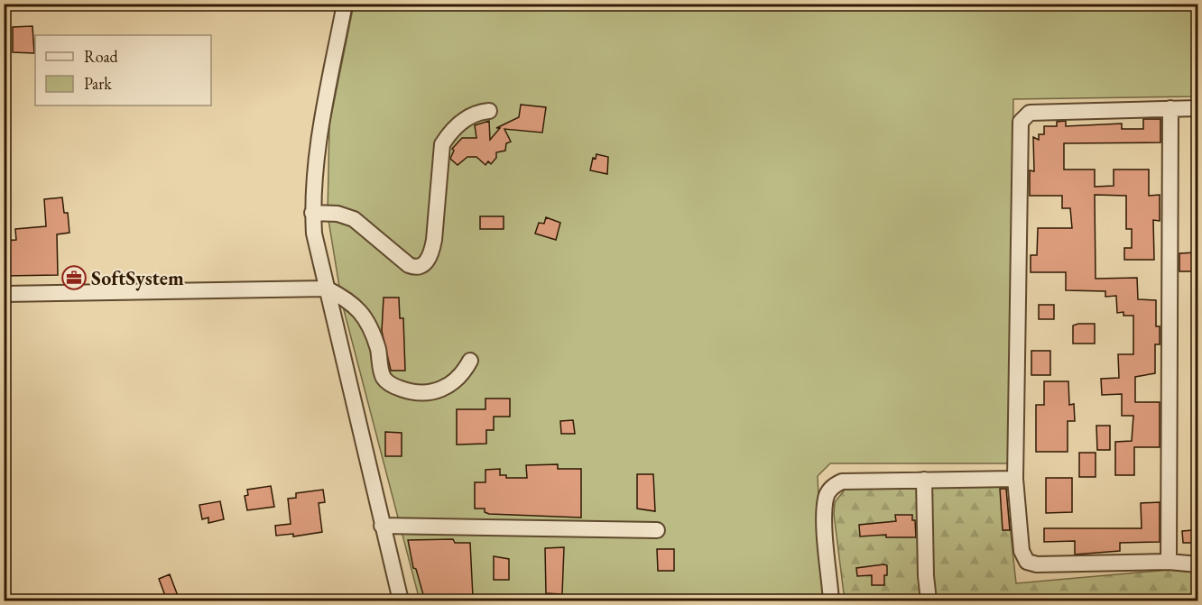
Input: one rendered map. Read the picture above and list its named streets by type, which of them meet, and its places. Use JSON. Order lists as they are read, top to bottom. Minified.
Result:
{"places":{"office":["SoftSystem"]},"legend":["Road","Park"]}
